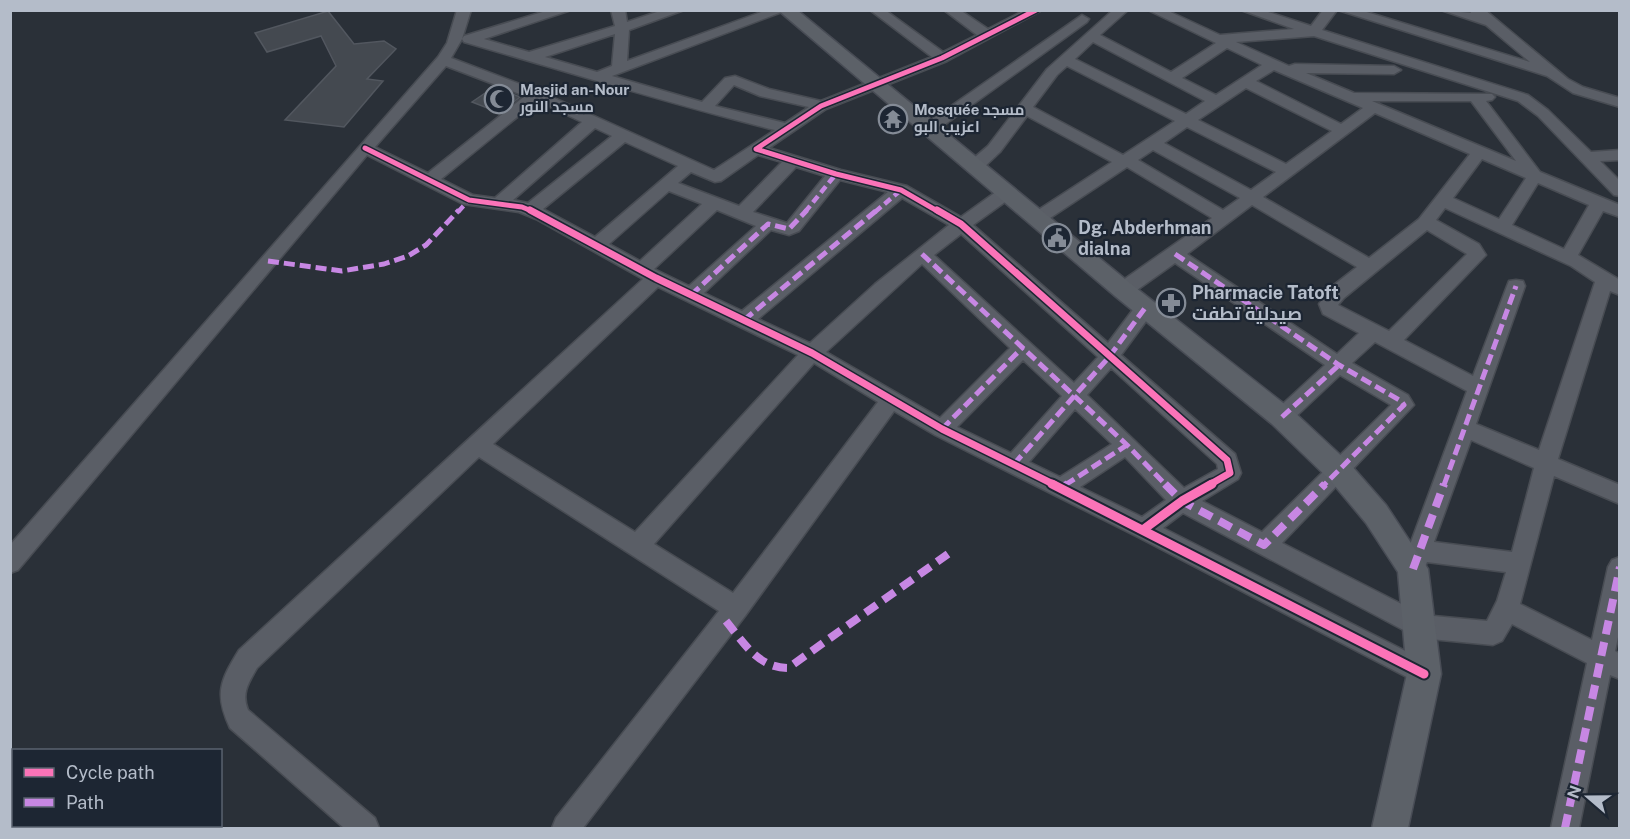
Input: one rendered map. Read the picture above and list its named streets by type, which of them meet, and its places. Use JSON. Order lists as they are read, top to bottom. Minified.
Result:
{"places":{"mosque":["Masjid an-Nour مسجد النور"],"temple":["Mosquée مسجد اعزيب البو"],"public building":["Dg. Abderhman dialna"],"pharmacy":["Pharmacie Tatoft صيدلية تطفت"]},"legend":["Cycle path","Path"],"north":"left"}
